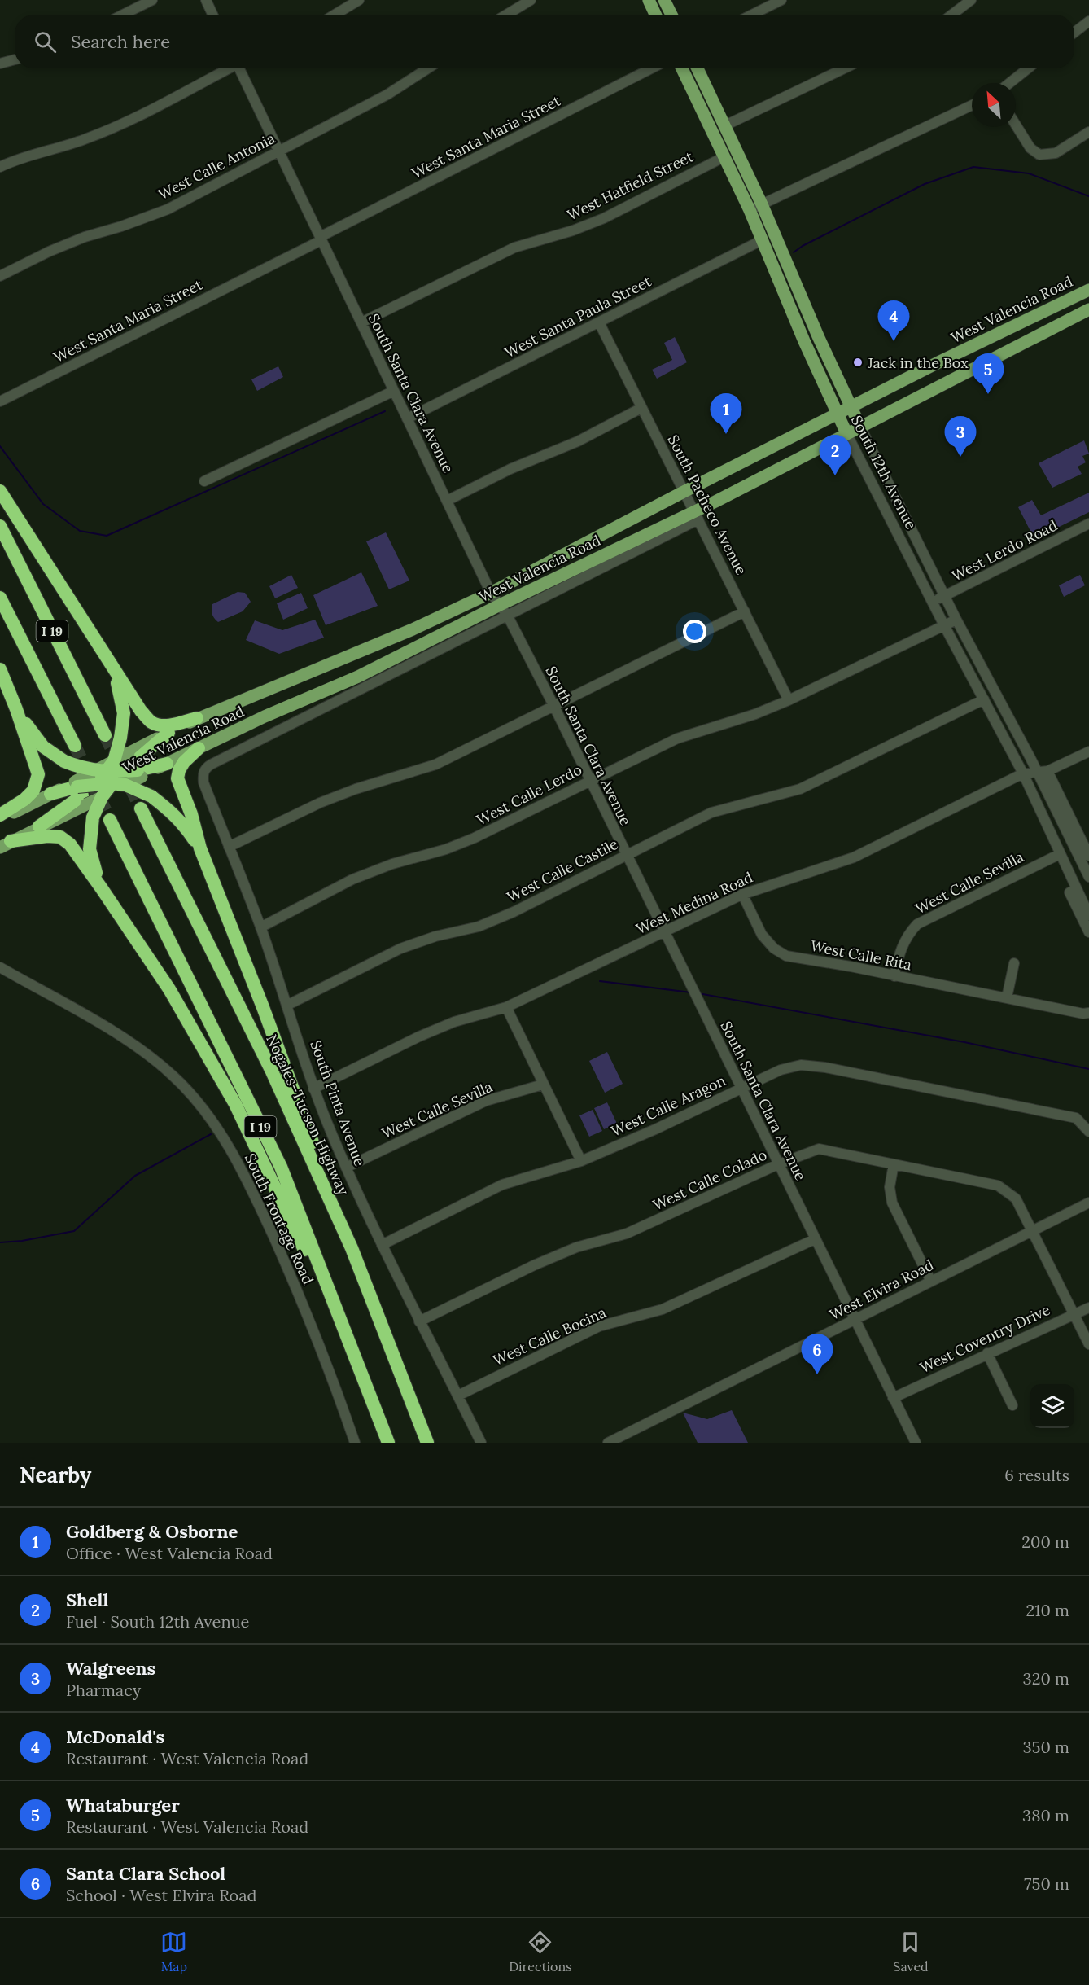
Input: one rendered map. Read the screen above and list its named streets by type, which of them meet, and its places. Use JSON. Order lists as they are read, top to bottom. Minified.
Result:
{"streets":{"highway":["I 19","Nogales–Tucson Highway"],"main road":["West Valencia Road","South 12th Avenue"],"street":["West Santa Maria Street","West Calle Antonia","West Hatfield Street","West Santa Paula Street","South Santa Clara Avenue","South Pacheco Avenue","West Lerdo Road","West Calle Lerdo","West Calle Castile","West Calle Sevilla","West Medina Road","West Calle Rita","South Pinta Avenue","West Calle Aragon","West Calle Colado","South Frontage Road","West Elvira Road","West Calle Bocina","West Coventry Drive"]},"crossings":[["West Santa Maria Street","South Santa Clara Avenue"],["West Calle Antonia","South Santa Clara Avenue"],["West Hatfield Street","South Santa Clara Avenue"],["West Hatfield Street","South 12th Avenue"],["West Valencia Road","South Santa Clara Avenue"],["West Valencia Road","South 12th Avenue"],["West Valencia Road","South Pacheco Avenue"],["West Valencia Road","South Pinta Avenue"],["West Santa Paula Street","South Santa Clara Avenue"],["West Santa Paula Street","South 12th Avenue"],["West Santa Paula Street","South Pacheco Avenue"],["South Santa Clara Avenue","West Calle Lerdo"],["South Santa Clara Avenue","West Calle Castile"],["South Santa Clara Avenue","West Medina Road"],["South Santa Clara Avenue","West Calle Aragon"],["South Santa Clara Avenue","West Calle Colado"],["South Santa Clara Avenue","West Elvira Road"],["South Santa Clara Avenue","West Calle Bocina"],["South Santa Clara Avenue","West Coventry Drive"],["South 12th Avenue","West Lerdo Road"],["South 12th Avenue","West Calle Lerdo"],["South 12th Avenue","West Calle Castile"],["South 12th Avenue","West Calle Sevilla"],["South 12th Avenue","West Medina Road"],["South Pacheco Avenue","West Calle Lerdo"],["West Calle Lerdo","South Pinta Avenue"],["West Calle Castile","South Pinta Avenue"],["West Calle Sevilla","West Calle Rita"],["West Calle Sevilla","South Pinta Avenue"],["West Medina Road","West Calle Rita"],["West Medina Road","South Pinta Avenue"],["South Pinta Avenue","West Calle Aragon"],["South Pinta Avenue","West Calle Colado"],["South Pinta Avenue","West Calle Bocina"],["West Calle Colado","West Elvira Road"]],"places":["Jack in the Box"],"north":"top left","page":{"search":"Search here","pins":["4","5","1","3","2","6"],"heading":["Nearby","6 results"],"list":[{"mark":"1","name":"Goldberg & Osborne","note":"Office · West Valencia Road","value":"200 m"},{"mark":"2","name":"Shell","note":"Fuel · South 12th Avenue","value":"210 m"},{"mark":"3","name":"Walgreens","note":"Pharmacy","value":"320 m"},{"mark":"4","name":"McDonald's","note":"Restaurant · West Valencia Road","value":"350 m"},{"mark":"5","name":"Whataburger","note":"Restaurant · West Valencia Road","value":"380 m"},{"mark":"6","name":"Santa Clara School","note":"School · West Elvira Road","value":"750 m"}],"nav":["Map","Directions","Saved"]}}
